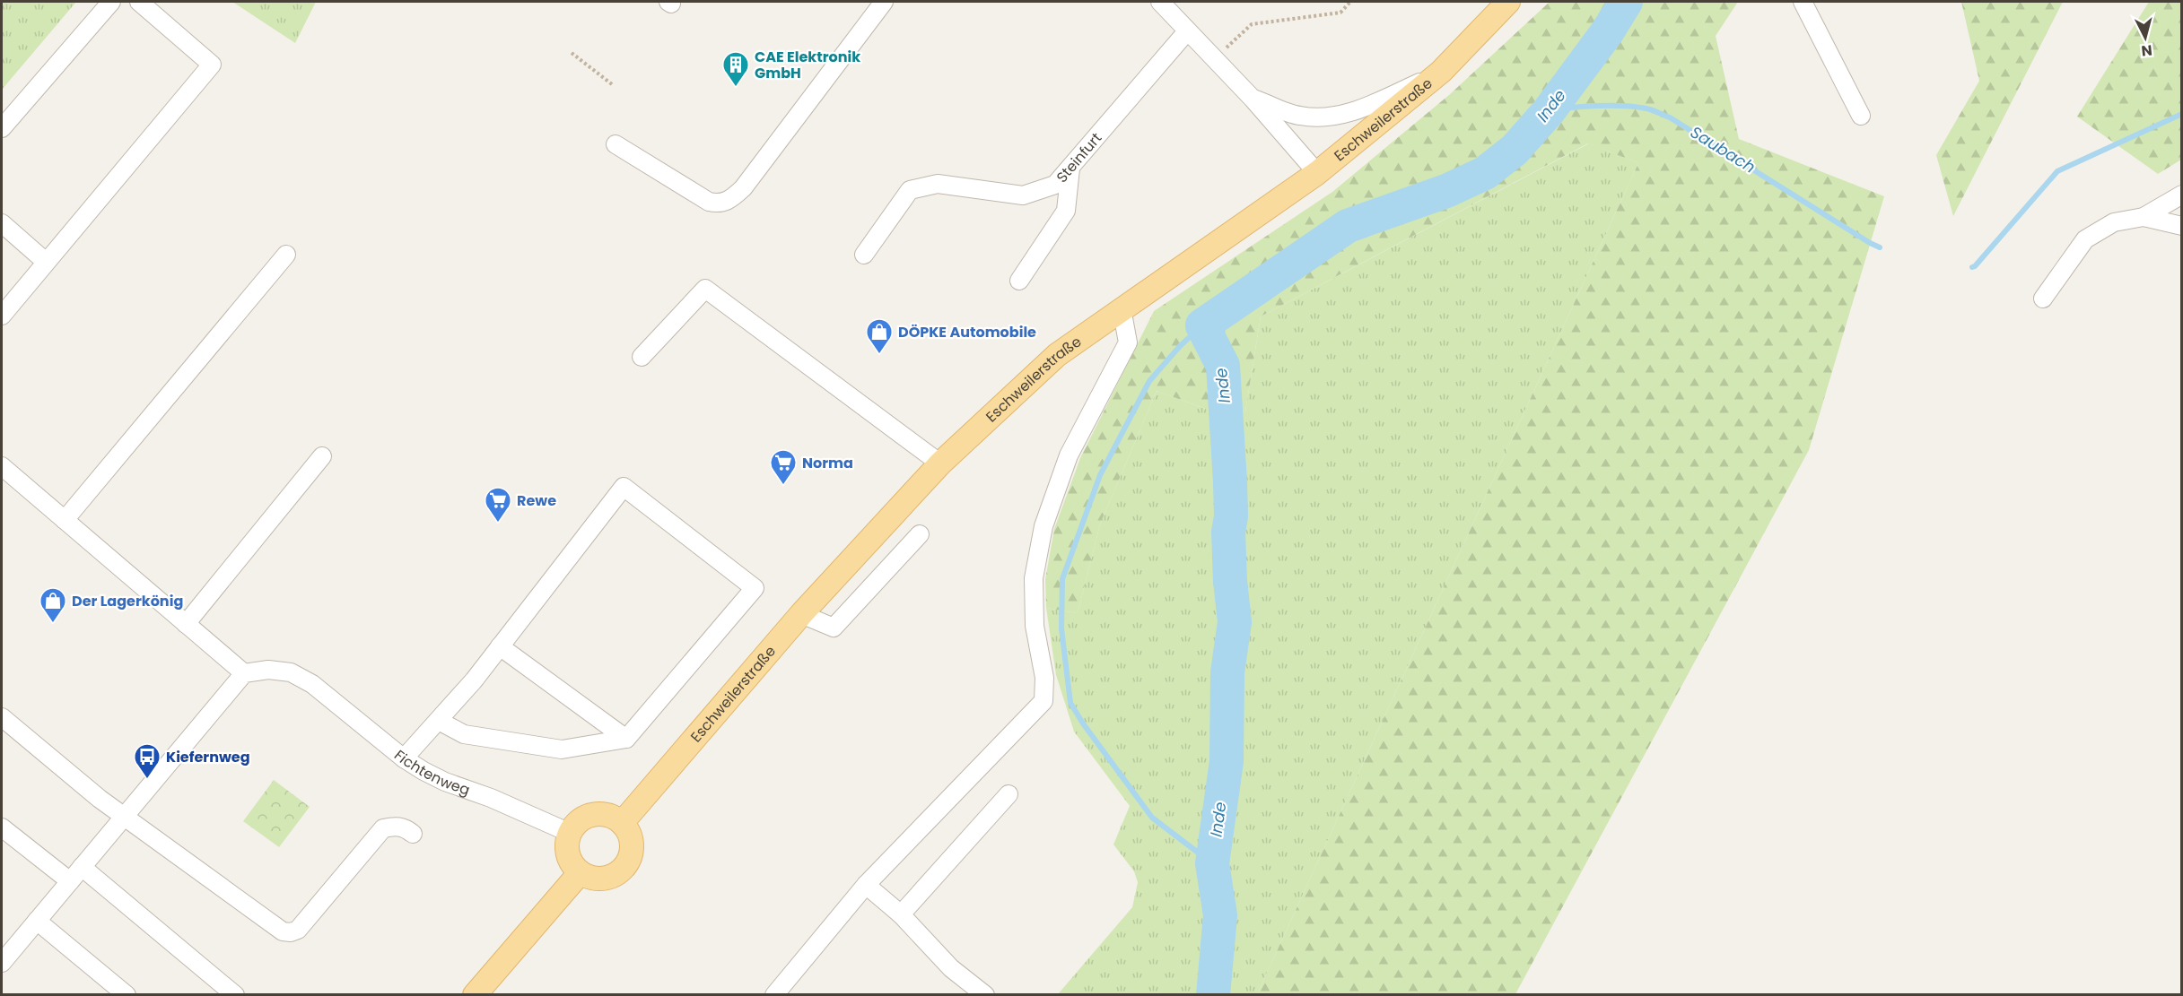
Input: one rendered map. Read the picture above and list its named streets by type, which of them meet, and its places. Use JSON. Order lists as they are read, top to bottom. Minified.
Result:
{"streets":{"main road":["Eschweilerstraße"],"street":["Steinfurt","Fichtenweg"]},"crossings":[["Eschweilerstraße","Fichtenweg"]],"water":["Inde","Saubach"],"places":{"building":["CAE Elektronik GmbH"],"shop":["DÖPKE Automobile","Der Lagerkönig"],"supermarket":["Norma","Rewe"],"bus stop":["Kiefernweg"]},"north":"bottom"}
